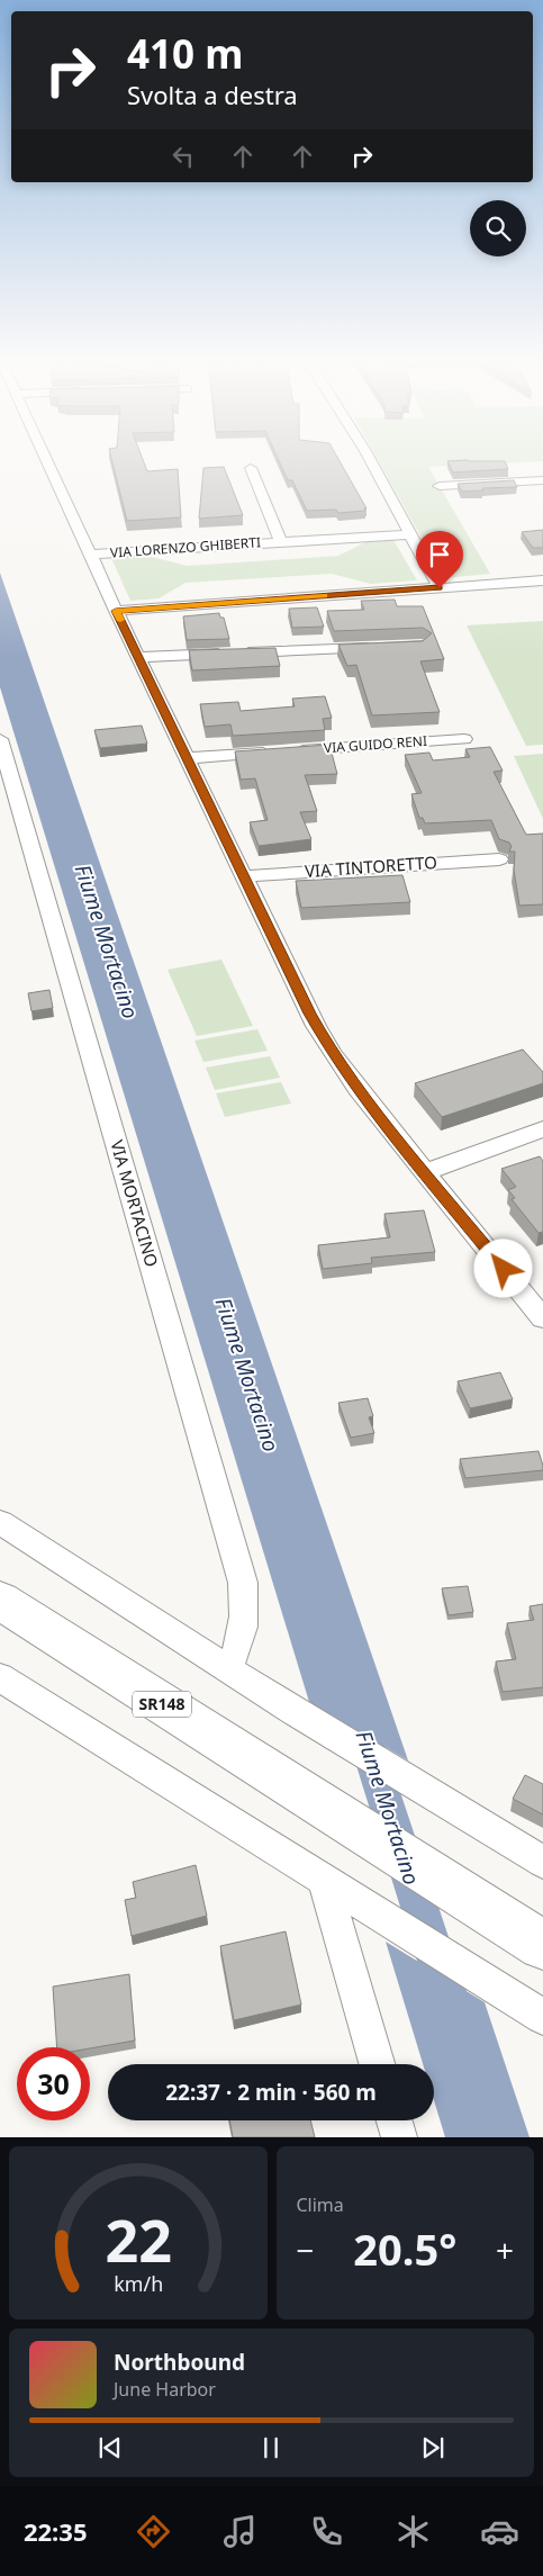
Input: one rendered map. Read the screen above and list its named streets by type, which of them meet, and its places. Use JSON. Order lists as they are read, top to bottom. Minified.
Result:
{"streets":{"main road":["SR148"],"street":["VIA LORENZO GHIBERTI","VIA GUIDO RENI","VIA TINTORETTO","VIA MORTACINO"]},"water":["Fiume Mortacino"],"page":{"turn":["410 m","Svolta a destra"],"limit":"30","trip":"22:37 · 2 min · 560 m","tile":"Clima","heat":["−","20.5°","+"],"song":["Northbound","June Harbor"],"tabs":"22:35","gauge":["22","km/h"]}}
